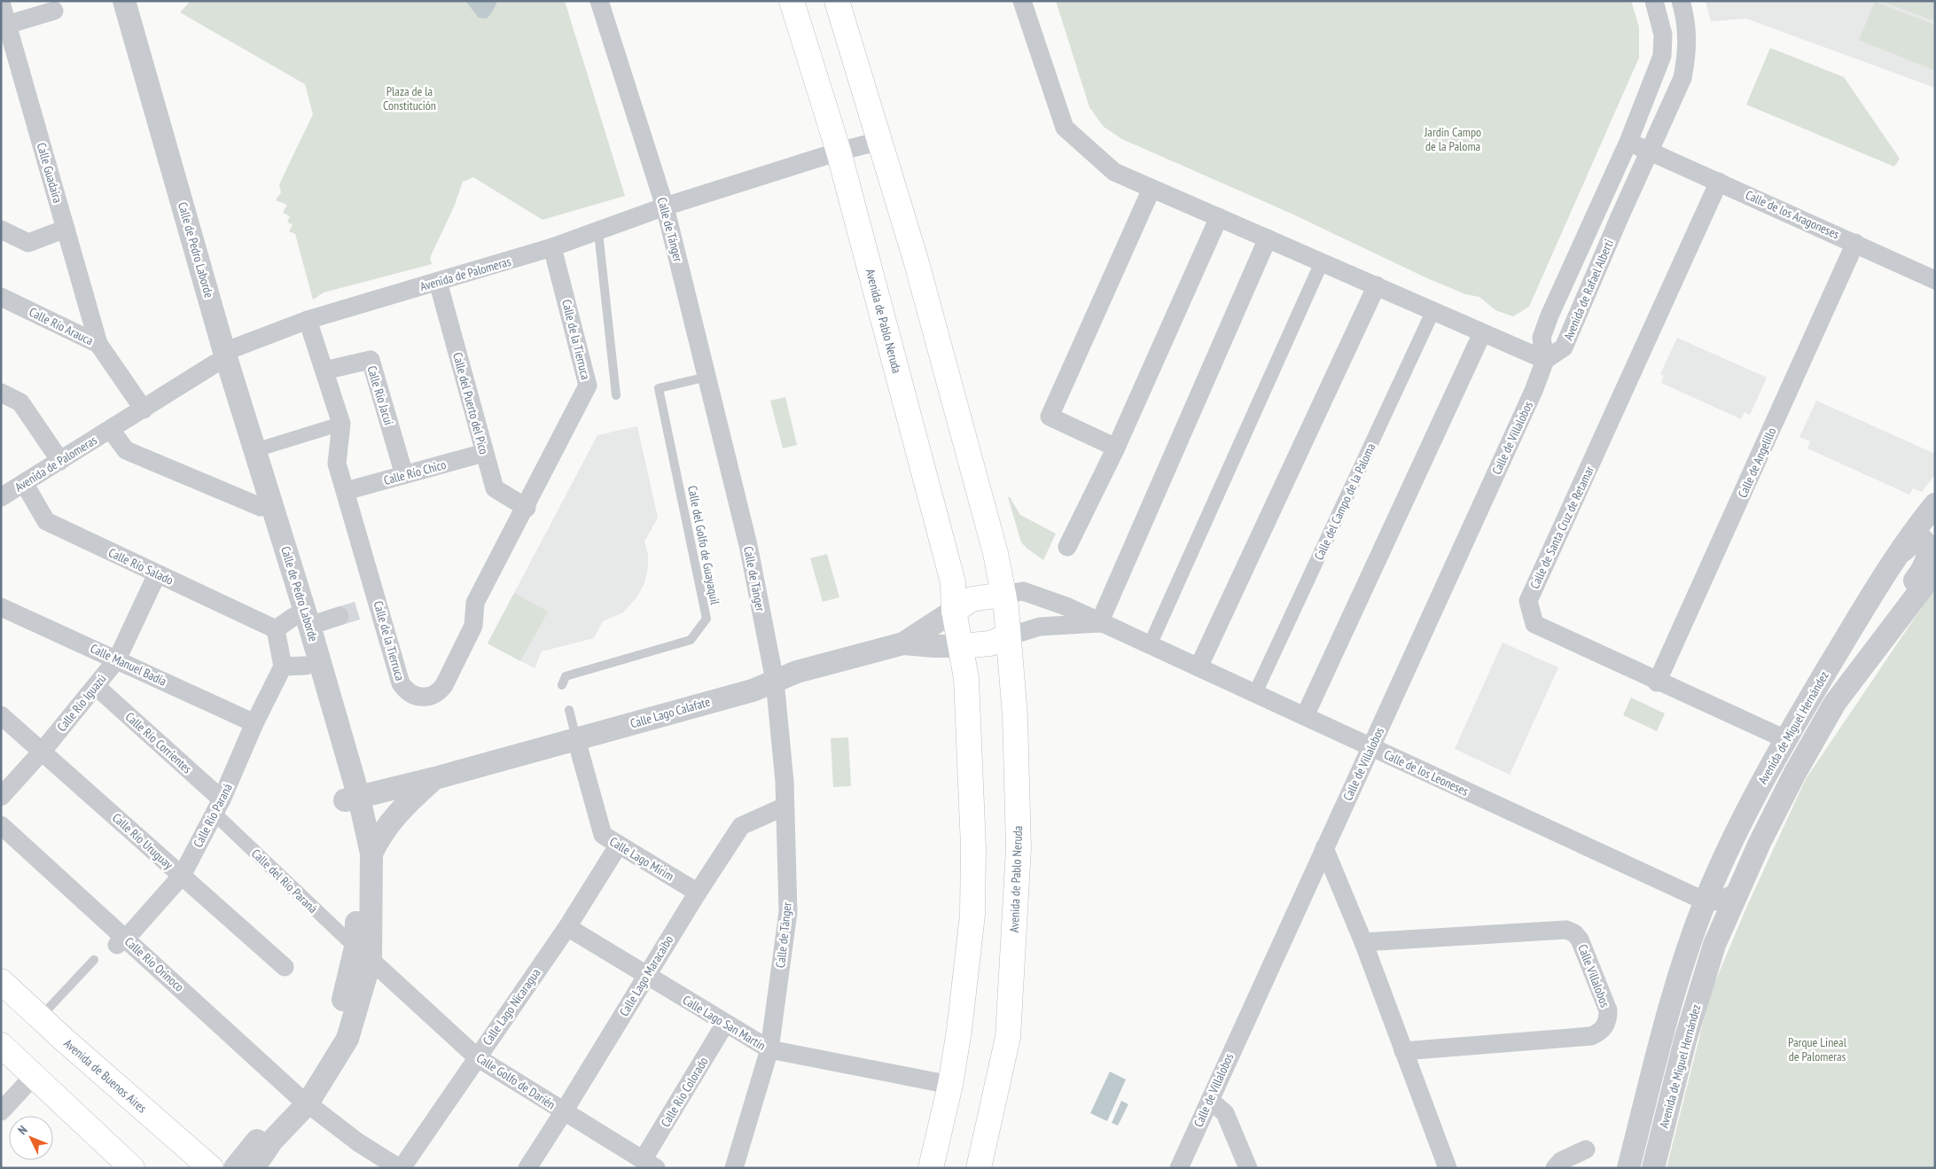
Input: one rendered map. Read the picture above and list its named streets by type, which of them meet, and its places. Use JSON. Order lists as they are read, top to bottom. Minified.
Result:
{"streets":{"main road":["Avenida de Pablo Neruda","Avenida de Buenos Aires"],"street":["Calle Guadaira","Calle de los Aragoneses","Calle de Tánger","Calle de Pedro Laborde","Avenida de Palomeras","Avenida de Rafael Alberti","Calle Río Arauca","Calle de la Tierruca","Calle Río Jacuí","Calle del Puerto del Pico","Calle de Villalobos","Calle de Angelillo","Calle Río Chico","Calle del Campo de la Paloma","Calle de Santa Cruz de Retamar","Calle Río Salado","Calle Manuel Badía","Calle Río Iguazú","Calle Lago Calafate","Avenida de Miguel Hernández","Calle Río Corrientes","Calle de los Leoneses","Calle Río Paraná","Calle Río Uruguay","Calle Lago Mirim","Calle del Río Paraná","Calle Río Orinoco","Calle Lago Maracaibo","Calle Villalobos","Calle Lago Nicaragua","Calle Lago San Martín","Calle Golfo de Darién","Calle Río Colorado"],"lane":["Calle del Golfo de Guayaquil"]},"crossings":[["Calle Guadaira","Calle Río Arauca"],["Calle de los Aragoneses","Avenida de Rafael Alberti"],["Calle de los Aragoneses","Calle de Angelillo"],["Calle de los Aragoneses","Calle de Santa Cruz de Retamar"],["Calle de Tánger","Avenida de Palomeras"],["Calle de Tánger","Calle del Golfo de Guayaquil"],["Calle de Tánger","Calle Lago Calafate"],["Calle de Tánger","Calle Lago Maracaibo"],["Calle de Tánger","Calle Lago San Martín"],["Calle de Pedro Laborde","Avenida de Palomeras"],["Calle de Pedro Laborde","Calle Río Salado"],["Calle de Pedro Laborde","Calle Lago Calafate"],["Calle de Pedro Laborde","Calle del Río Paraná"],["Calle de Pedro Laborde","Calle Río Orinoco"],["Calle de Pedro Laborde","Calle Golfo de Darién"],["Avenida de Palomeras","Avenida de Pablo Neruda"],["Avenida de Palomeras","Calle Río Arauca"],["Avenida de Palomeras","Calle de la Tierruca"],["Avenida de Palomeras","Calle del Puerto del Pico"],["Avenida de Palomeras","Calle Río Salado"],["Avenida de Rafael Alberti","Calle de Villalobos"],["Avenida de Pablo Neruda","Calle Lago Calafate"],["Avenida de Pablo Neruda","Calle de los Leoneses"],["Avenida de Pablo Neruda","Calle Lago San Martín"],["Calle de la Tierruca","Calle Río Jacuí"],["Calle de la Tierruca","Calle del Puerto del Pico"],["Calle de la Tierruca","Calle Río Chico"],["Calle Río Jacuí","Calle Río Chico"],["Calle del Puerto del Pico","Calle Río Chico"],["Calle de Villalobos","Calle de los Leoneses"],["Calle de Angelillo","Calle de Santa Cruz de Retamar"],["Calle del Campo de la Paloma","Calle de los Leoneses"],["Calle de Santa Cruz de Retamar","Avenida de Miguel Hernández"],["Calle Río Salado","Calle Río Iguazú"],["Calle Manuel Badía","Calle Río Iguazú"],["Calle Manuel Badía","Calle Río Paraná"],["Calle Río Iguazú","Calle Río Corrientes"],["Calle Río Iguazú","Calle Río Uruguay"],["Calle Lago Calafate","Calle Lago Mirim"],["Avenida de Miguel Hernández","Calle de los Leoneses"],["Calle Río Corrientes","Calle Río Paraná"],["Calle Río Corrientes","Calle del Río Paraná"],["Calle Río Paraná","Calle Río Uruguay"],["Calle Río Paraná","Calle del Río Paraná"],["Calle Río Paraná","Calle Río Orinoco"],["Calle Lago Mirim","Calle Lago Maracaibo"],["Calle Lago Mirim","Calle Lago Nicaragua"],["Calle del Río Paraná","Calle Golfo de Darién"],["Calle Río Orinoco","Calle Lago Nicaragua"],["Calle Lago Maracaibo","Calle Lago San Martín"],["Calle Lago Maracaibo","Calle Golfo de Darién"],["Calle Lago Nicaragua","Calle Lago San Martín"],["Calle Lago Nicaragua","Calle Golfo de Darién"],["Calle Lago San Martín","Calle Río Colorado"],["Calle Golfo de Darién","Calle Río Colorado"]],"parks":["Plaza de la Constitución","Jardín Campo de la Paloma","Parque Lineal de Palomeras"],"north":"top left"}
